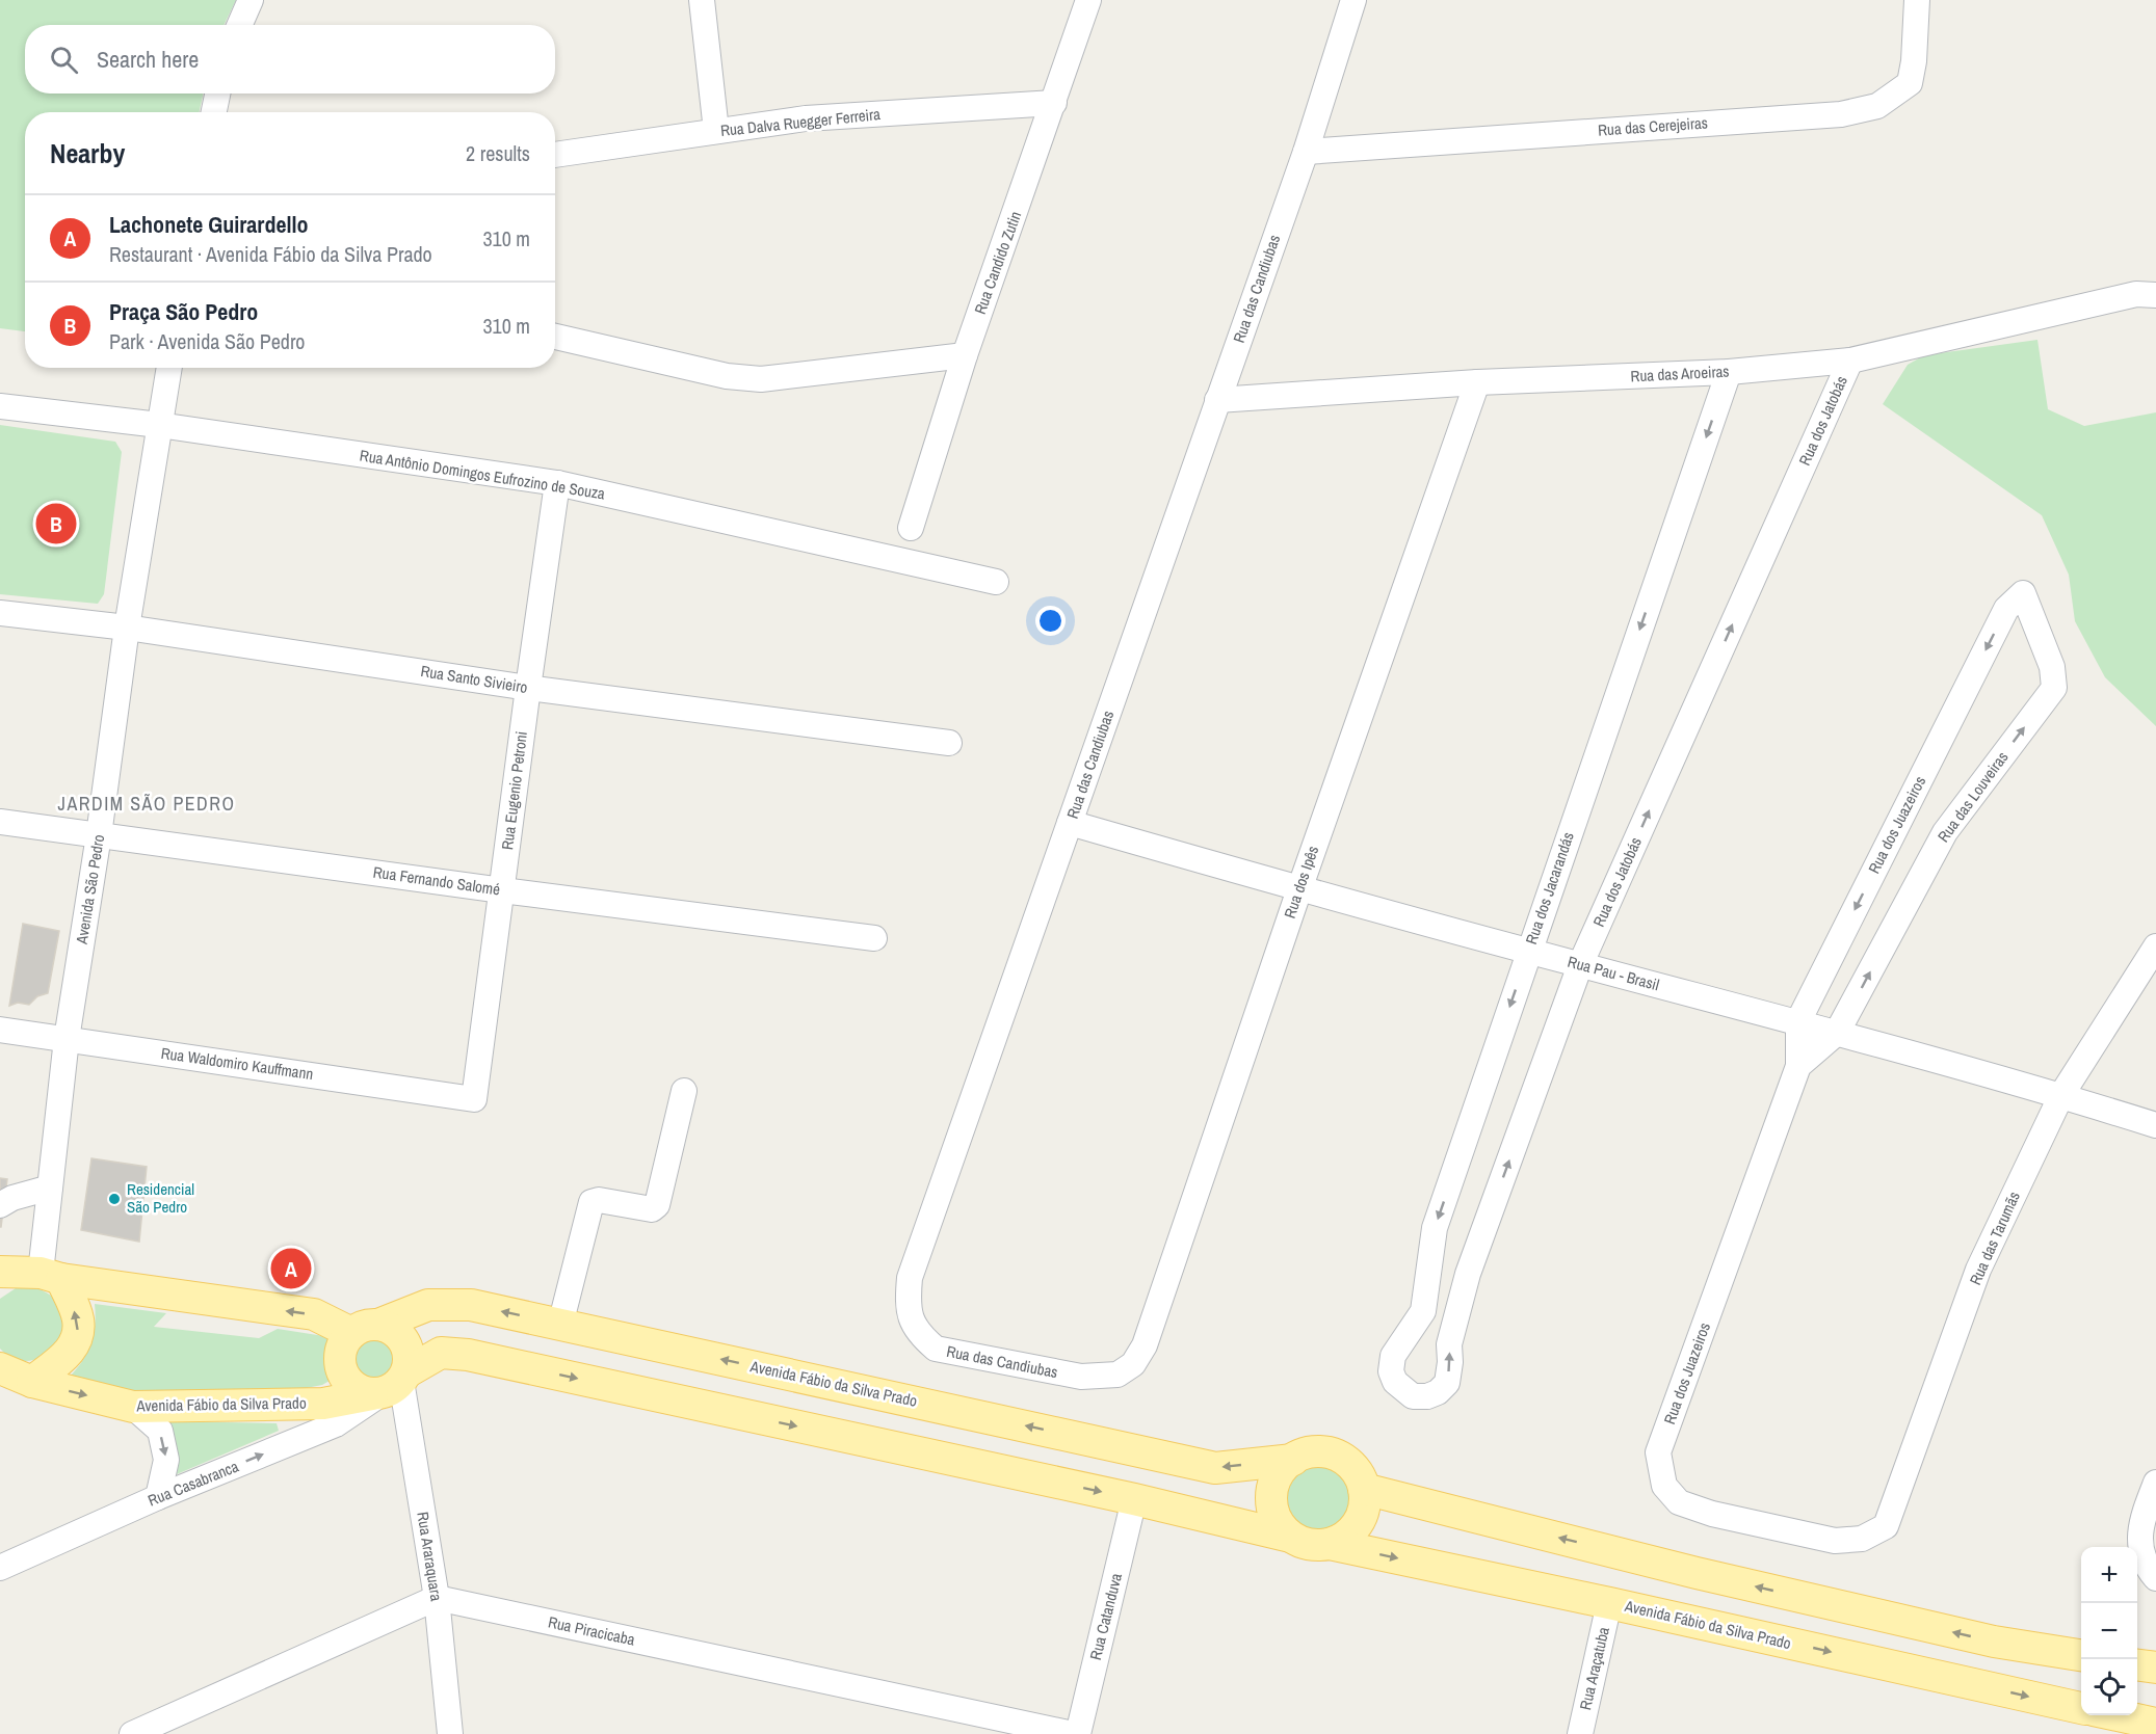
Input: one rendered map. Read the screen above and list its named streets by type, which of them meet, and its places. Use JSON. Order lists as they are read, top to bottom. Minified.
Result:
{"streets":{"main road":["Avenida Fábio da Silva Prado"],"street":["Rua Dalva Ruegger Ferreira","Rua das Cerejeiras","Rua Candido Zutin","Rua das Candiubas","Rua das Aroeiras","Rua dos Jatobás","Rua Antônio Domingos Eufrozino de Souza","Rua Santo Sivieiro","Rua Eugenio Petroni","Rua das Louveiras","Rua dos Juazeiros","Rua Fernando Salomé","Rua dos Ipês","Rua dos Jacarandás","Avenida São Pedro","Rua Pau - Brasil","Rua Waldomiro Kauffmann","Rua das Tarumãs","Rua Casabranca","Rua Araraquara","Rua Catanduva","Rua Piracicaba","Rua Araçatuba"]},"crossings":[["Rua Dalva Ruegger Ferreira","Rua Candido Zutin"],["Rua das Cerejeiras","Rua das Candiubas"],["Rua das Candiubas","Rua das Aroeiras"],["Rua das Candiubas","Rua dos Ipês"],["Rua das Candiubas","Rua Pau - Brasil"],["Rua das Aroeiras","Rua dos Jatobás"],["Rua das Aroeiras","Rua dos Ipês"],["Rua das Aroeiras","Rua dos Jacarandás"],["Rua dos Jatobás","Rua dos Jacarandás"],["Rua dos Jatobás","Rua Pau - Brasil"],["Rua Antônio Domingos Eufrozino de Souza","Rua Eugenio Petroni"],["Rua Antônio Domingos Eufrozino de Souza","Avenida São Pedro"],["Rua Santo Sivieiro","Rua Eugenio Petroni"],["Rua Santo Sivieiro","Avenida São Pedro"],["Rua Eugenio Petroni","Rua Fernando Salomé"],["Rua Eugenio Petroni","Rua Waldomiro Kauffmann"],["Rua das Louveiras","Rua dos Juazeiros"],["Rua das Louveiras","Rua Pau - Brasil"],["Rua dos Juazeiros","Rua Pau - Brasil"],["Rua dos Juazeiros","Rua das Tarumãs"],["Rua Fernando Salomé","Avenida São Pedro"],["Rua dos Ipês","Rua Pau - Brasil"],["Rua dos Jacarandás","Rua Pau - Brasil"],["Avenida São Pedro","Rua Waldomiro Kauffmann"],["Rua Pau - Brasil","Rua das Tarumãs"],["Avenida Fábio da Silva Prado","Rua Casabranca"],["Avenida Fábio da Silva Prado","Rua Araraquara"],["Avenida Fábio da Silva Prado","Rua Catanduva"],["Avenida Fábio da Silva Prado","Rua Araçatuba"],["Rua Casabranca","Rua Araraquara"],["Rua Araraquara","Rua Piracicaba"]],"one_way":["Rua dos Jatobás","Rua das Louveiras","Rua dos Juazeiros","Rua dos Jacarandás"],"districts":["JARDIM SÃO PEDRO"],"places":["Residencial São Pedro"],"page":{"search":"Search here","heading":["Nearby","2 results"],"list":[{"mark":"A","name":"Lachonete Guirardello","note":"Restaurant · Avenida Fábio da Silva Prado","value":"310 m"},{"mark":"B","name":"Praça São Pedro","note":"Park · Avenida São Pedro","value":"310 m"}],"pins":["B","A"],"map_buttons":["+","−"]}}
